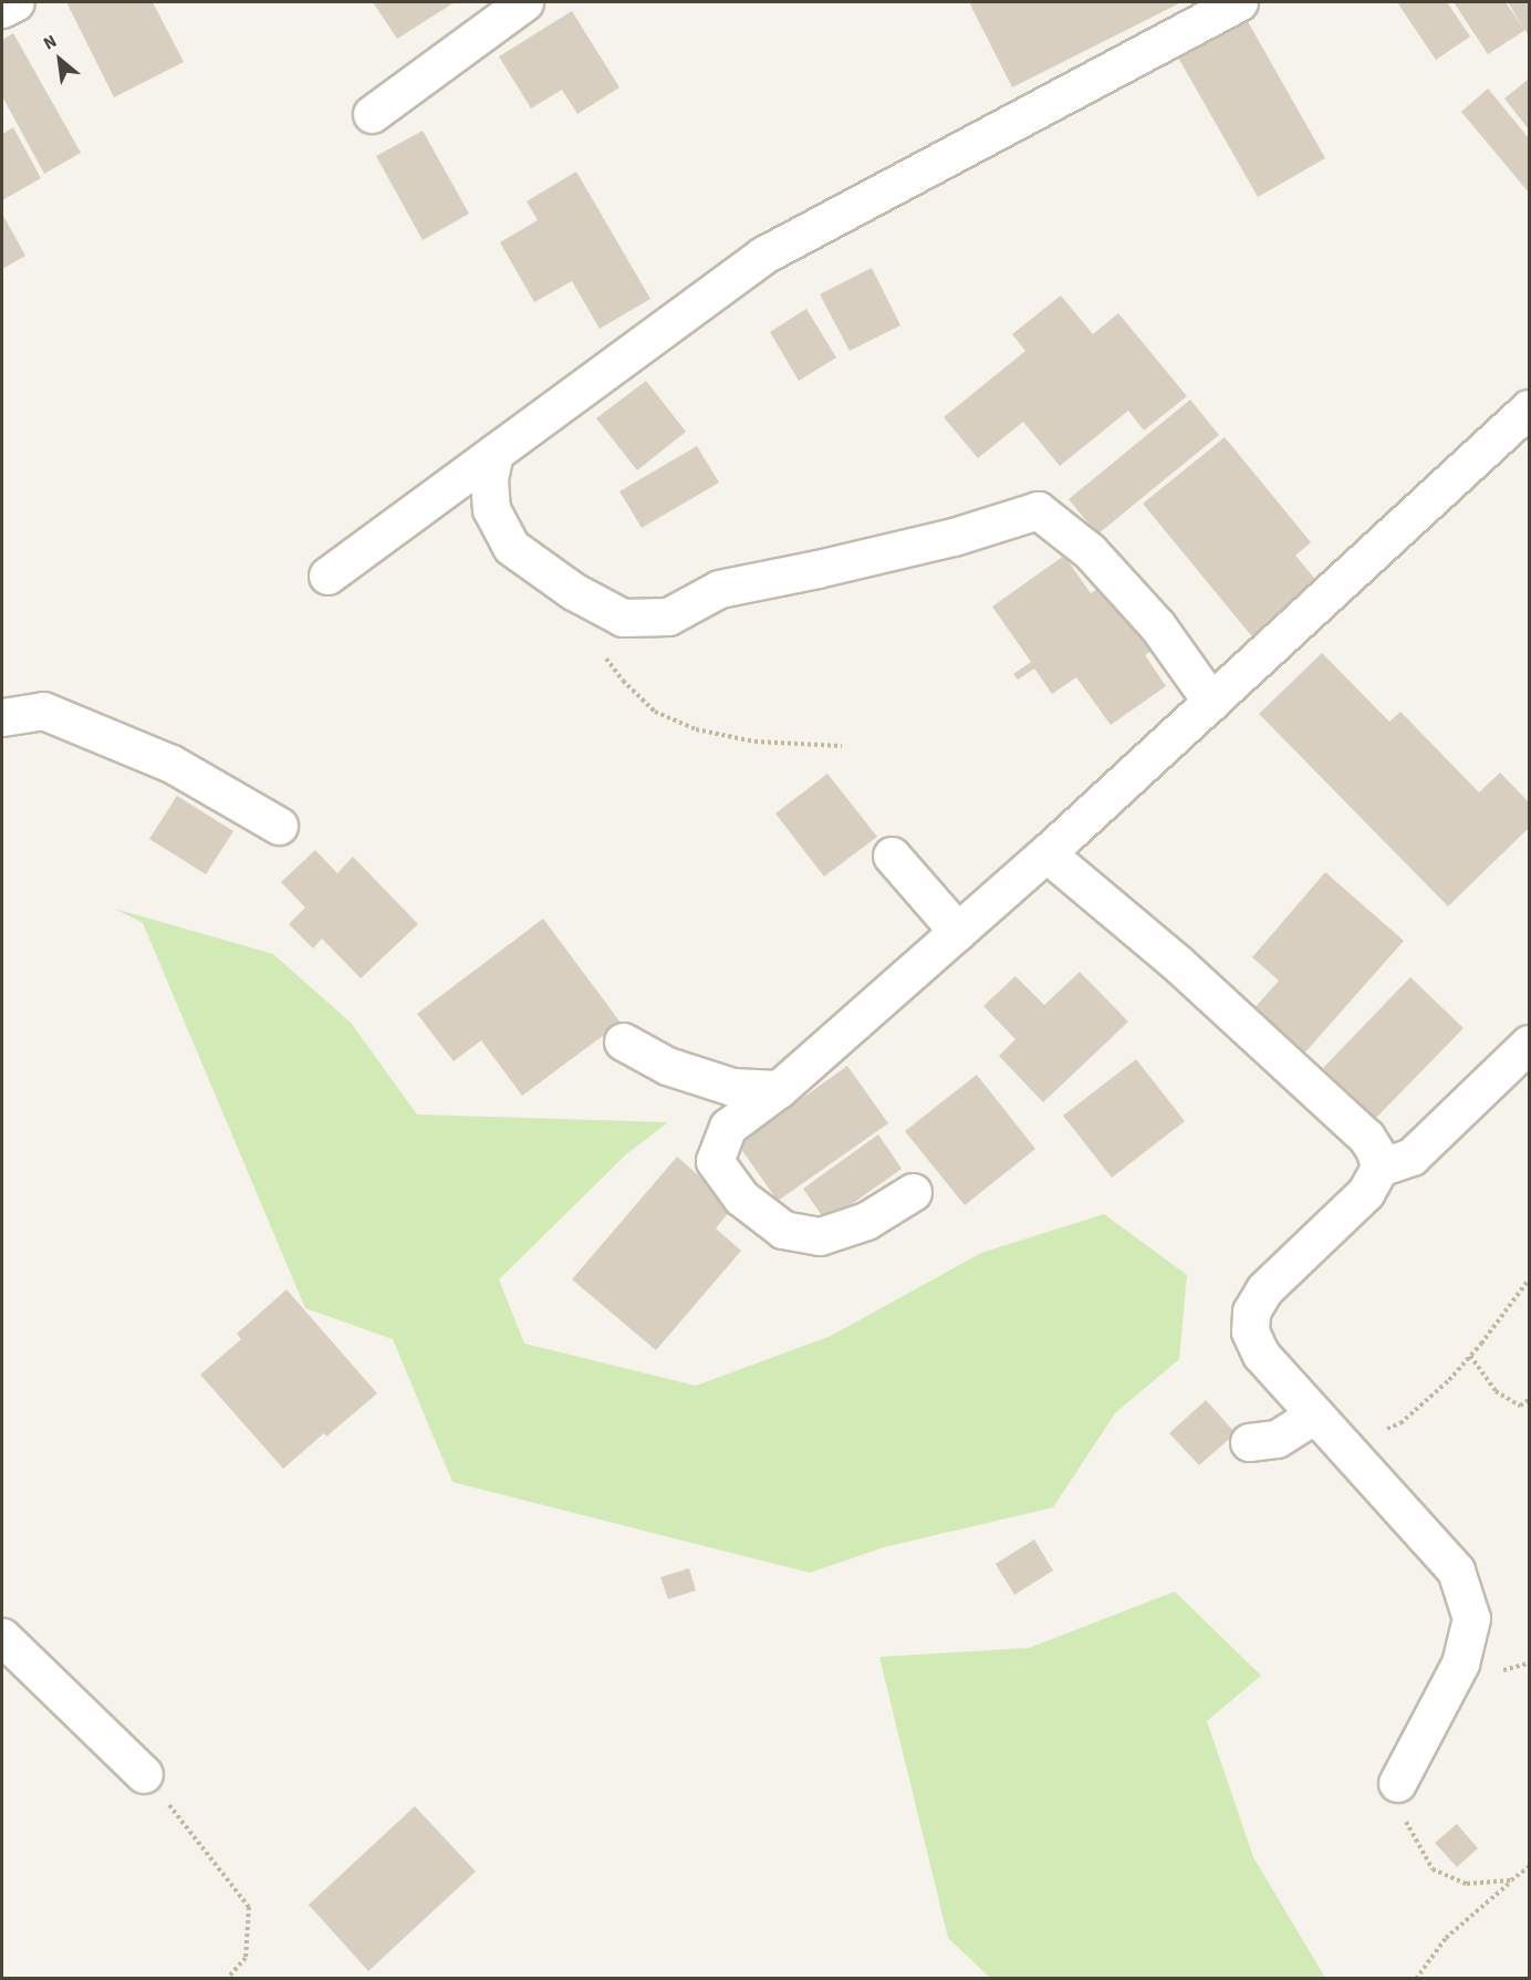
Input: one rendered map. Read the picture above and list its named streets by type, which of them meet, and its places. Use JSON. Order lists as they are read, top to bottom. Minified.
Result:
{"north":"top left"}
